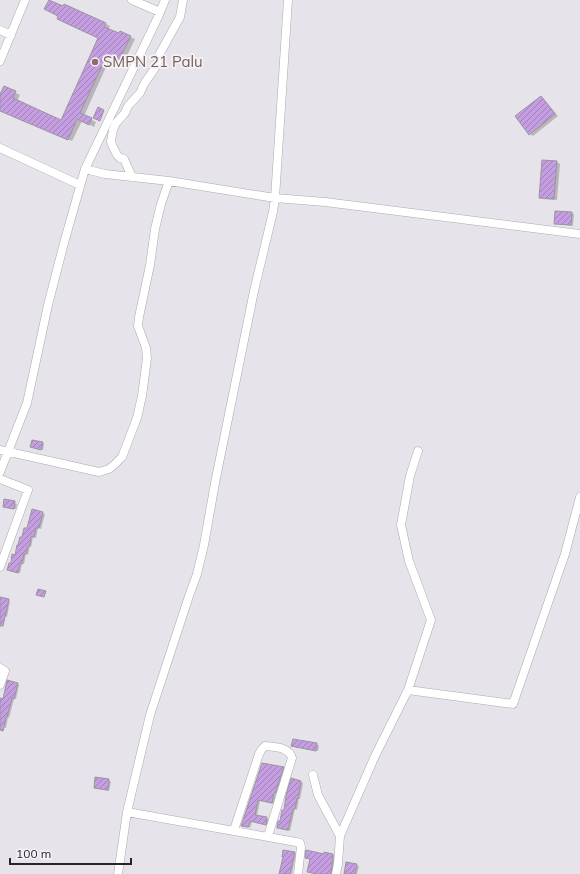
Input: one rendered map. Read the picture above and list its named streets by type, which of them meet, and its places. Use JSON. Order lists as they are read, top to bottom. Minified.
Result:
{"places":["SMPN 21 Palu"],"scale_bar":"100 m"}
